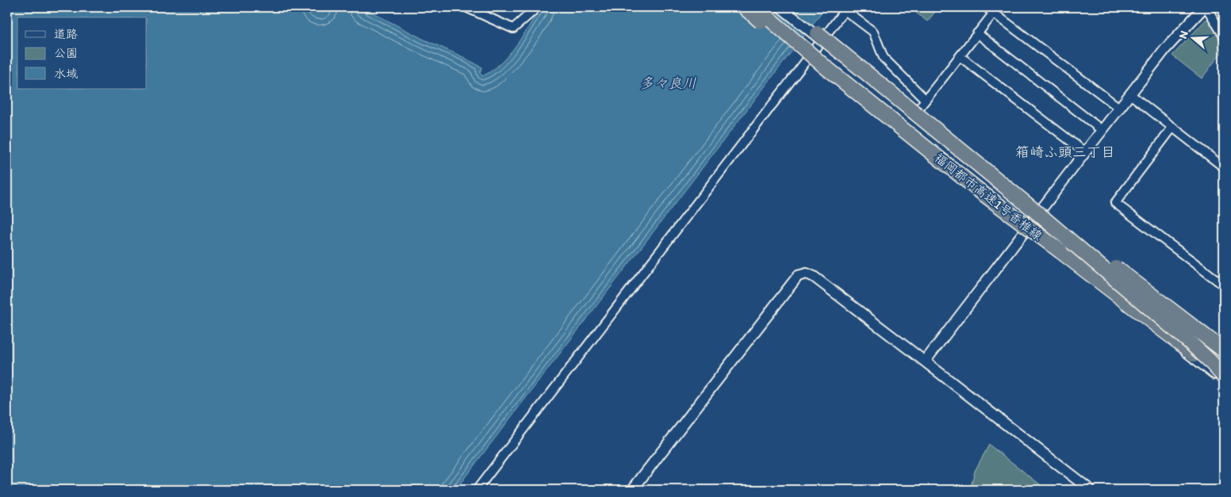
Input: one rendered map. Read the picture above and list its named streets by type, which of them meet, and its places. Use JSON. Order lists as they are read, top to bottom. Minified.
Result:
{"streets":{"highway":["福岡都市高速1号香椎線"]},"districts":["箱崎ふ頭三丁目"],"water":["多々良川"],"legend":["道路","公園","水域"],"north":"left"}
